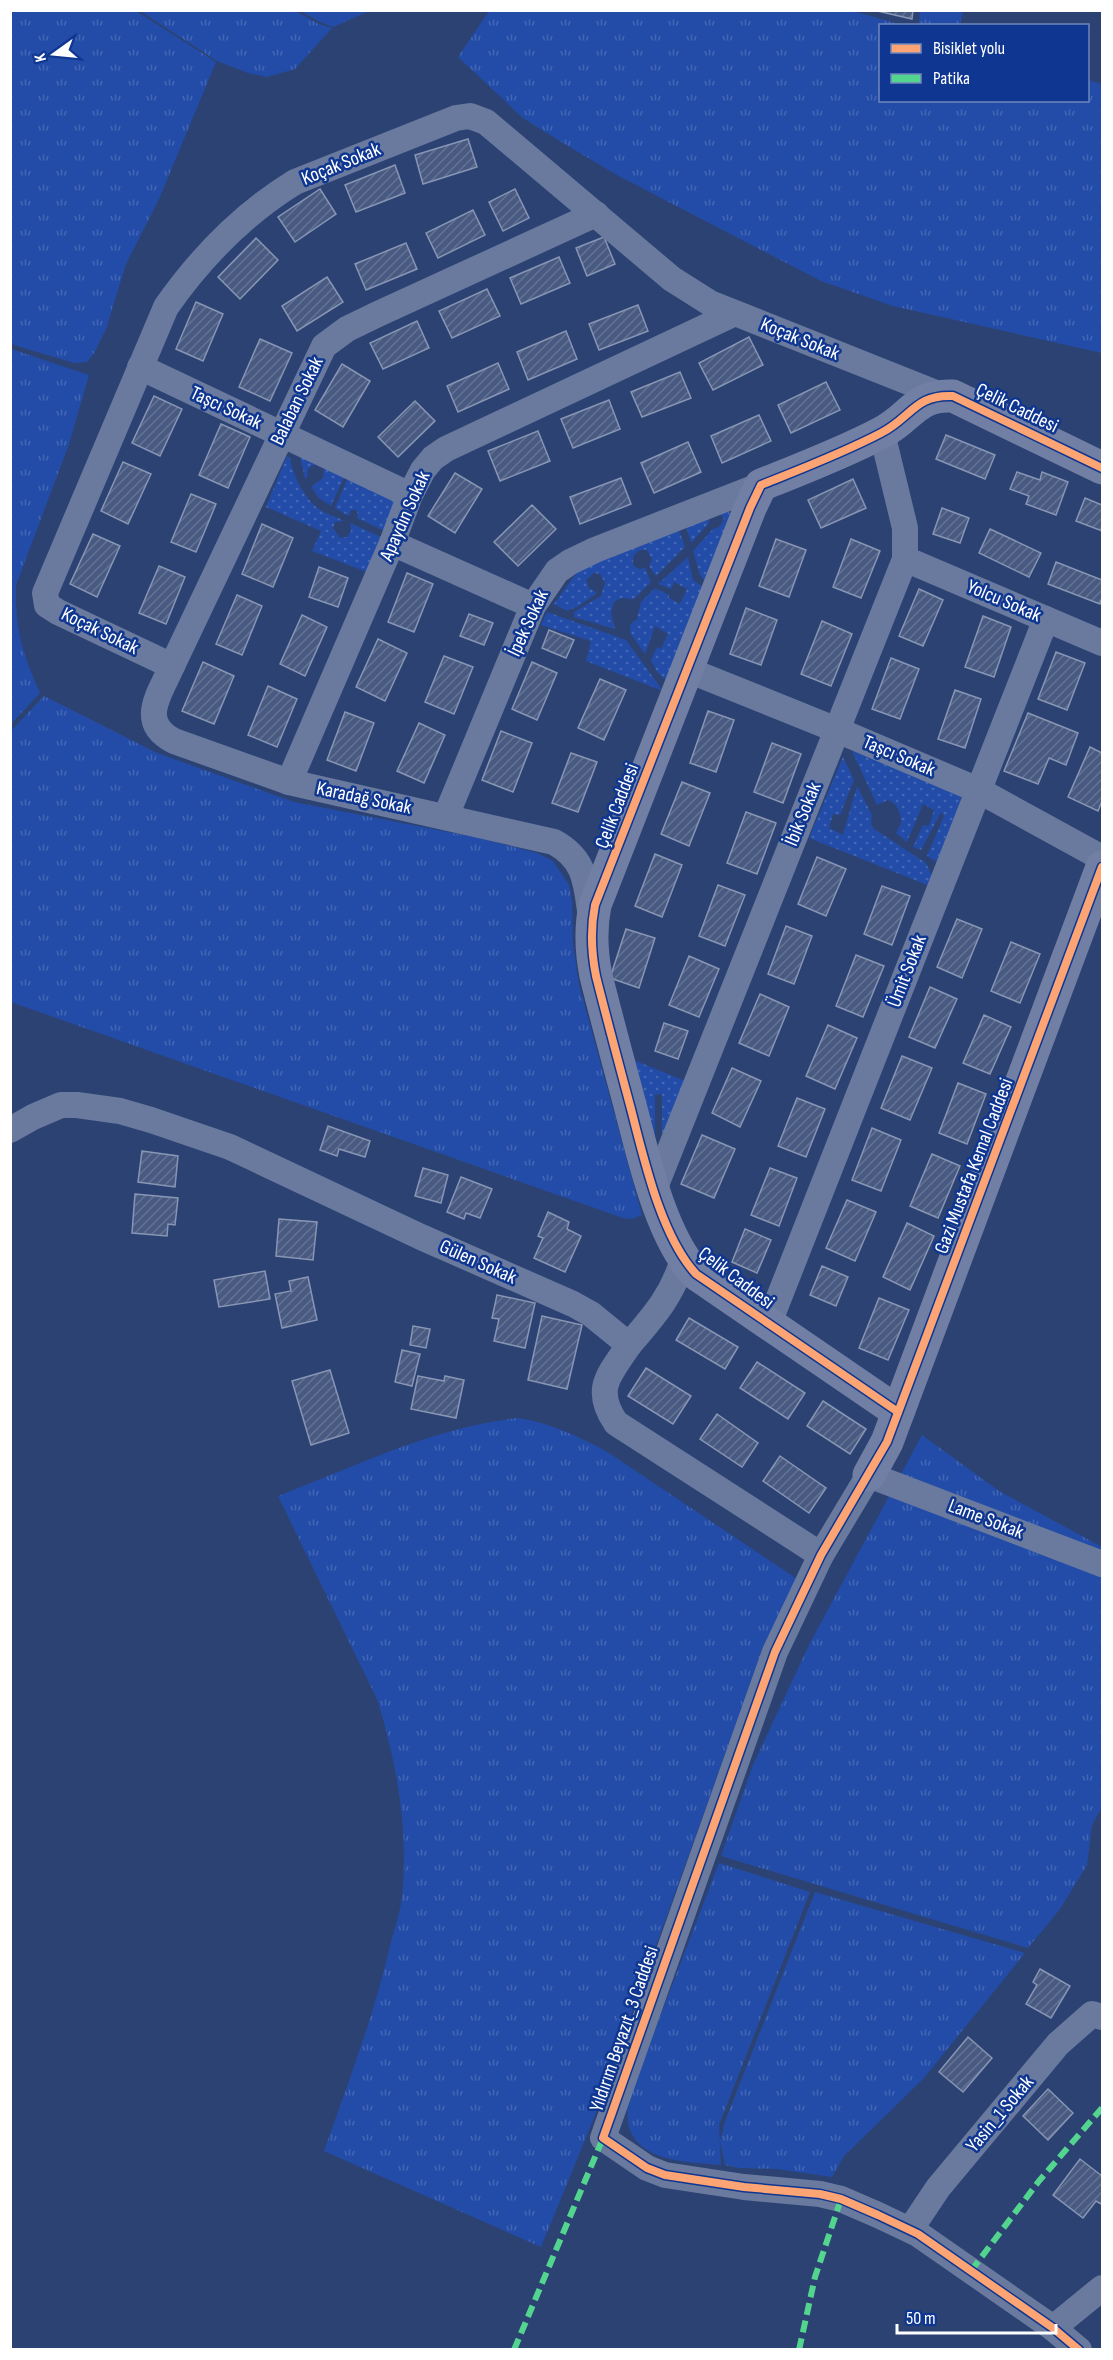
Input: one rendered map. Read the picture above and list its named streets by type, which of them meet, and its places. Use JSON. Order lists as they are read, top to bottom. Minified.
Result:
{"streets":{"street":["Koçak Sokak","Balaban Sokak","Taşcı Sokak","Çelik Caddesi","Apaydın Sokak","Yolcu Sokak","İpek Sokak","Karadağ Sokak","İbik Sokak","Ümit Sokak","Gazi Mustafa Kemal Caddesi","Gülen Sokak","Lame Sokak","Yıldırım Beyazıt_3 Caddesi","Yasin_1 Sokak"]},"crossings":[["Koçak Sokak","Balaban Sokak"],["Koçak Sokak","Taşcı Sokak"],["Koçak Sokak","Çelik Caddesi"],["Koçak Sokak","Apaydın Sokak"],["Koçak Sokak","Karadağ Sokak"],["Balaban Sokak","Taşcı Sokak"],["Balaban Sokak","Karadağ Sokak"],["Taşcı Sokak","Çelik Caddesi"],["Taşcı Sokak","Apaydın Sokak"],["Taşcı Sokak","İbik Sokak"],["Taşcı Sokak","Ümit Sokak"],["Çelik Caddesi","İpek Sokak"],["Çelik Caddesi","Karadağ Sokak"],["Çelik Caddesi","İbik Sokak"],["Çelik Caddesi","Ümit Sokak"],["Çelik Caddesi","Gazi Mustafa Kemal Caddesi"],["Apaydın Sokak","Karadağ Sokak"],["Yolcu Sokak","İbik Sokak"],["Yolcu Sokak","Ümit Sokak"],["İpek Sokak","Karadağ Sokak"],["Gazi Mustafa Kemal Caddesi","Lame Sokak"],["Gazi Mustafa Kemal Caddesi","Yıldırım Beyazıt_3 Caddesi"],["Lame Sokak","Yıldırım Beyazıt_3 Caddesi"],["Yıldırım Beyazıt_3 Caddesi","Yasin_1 Sokak"]],"legend":["Bisiklet yolu","Patika"],"scale_bar":"50 m","north":"left"}
